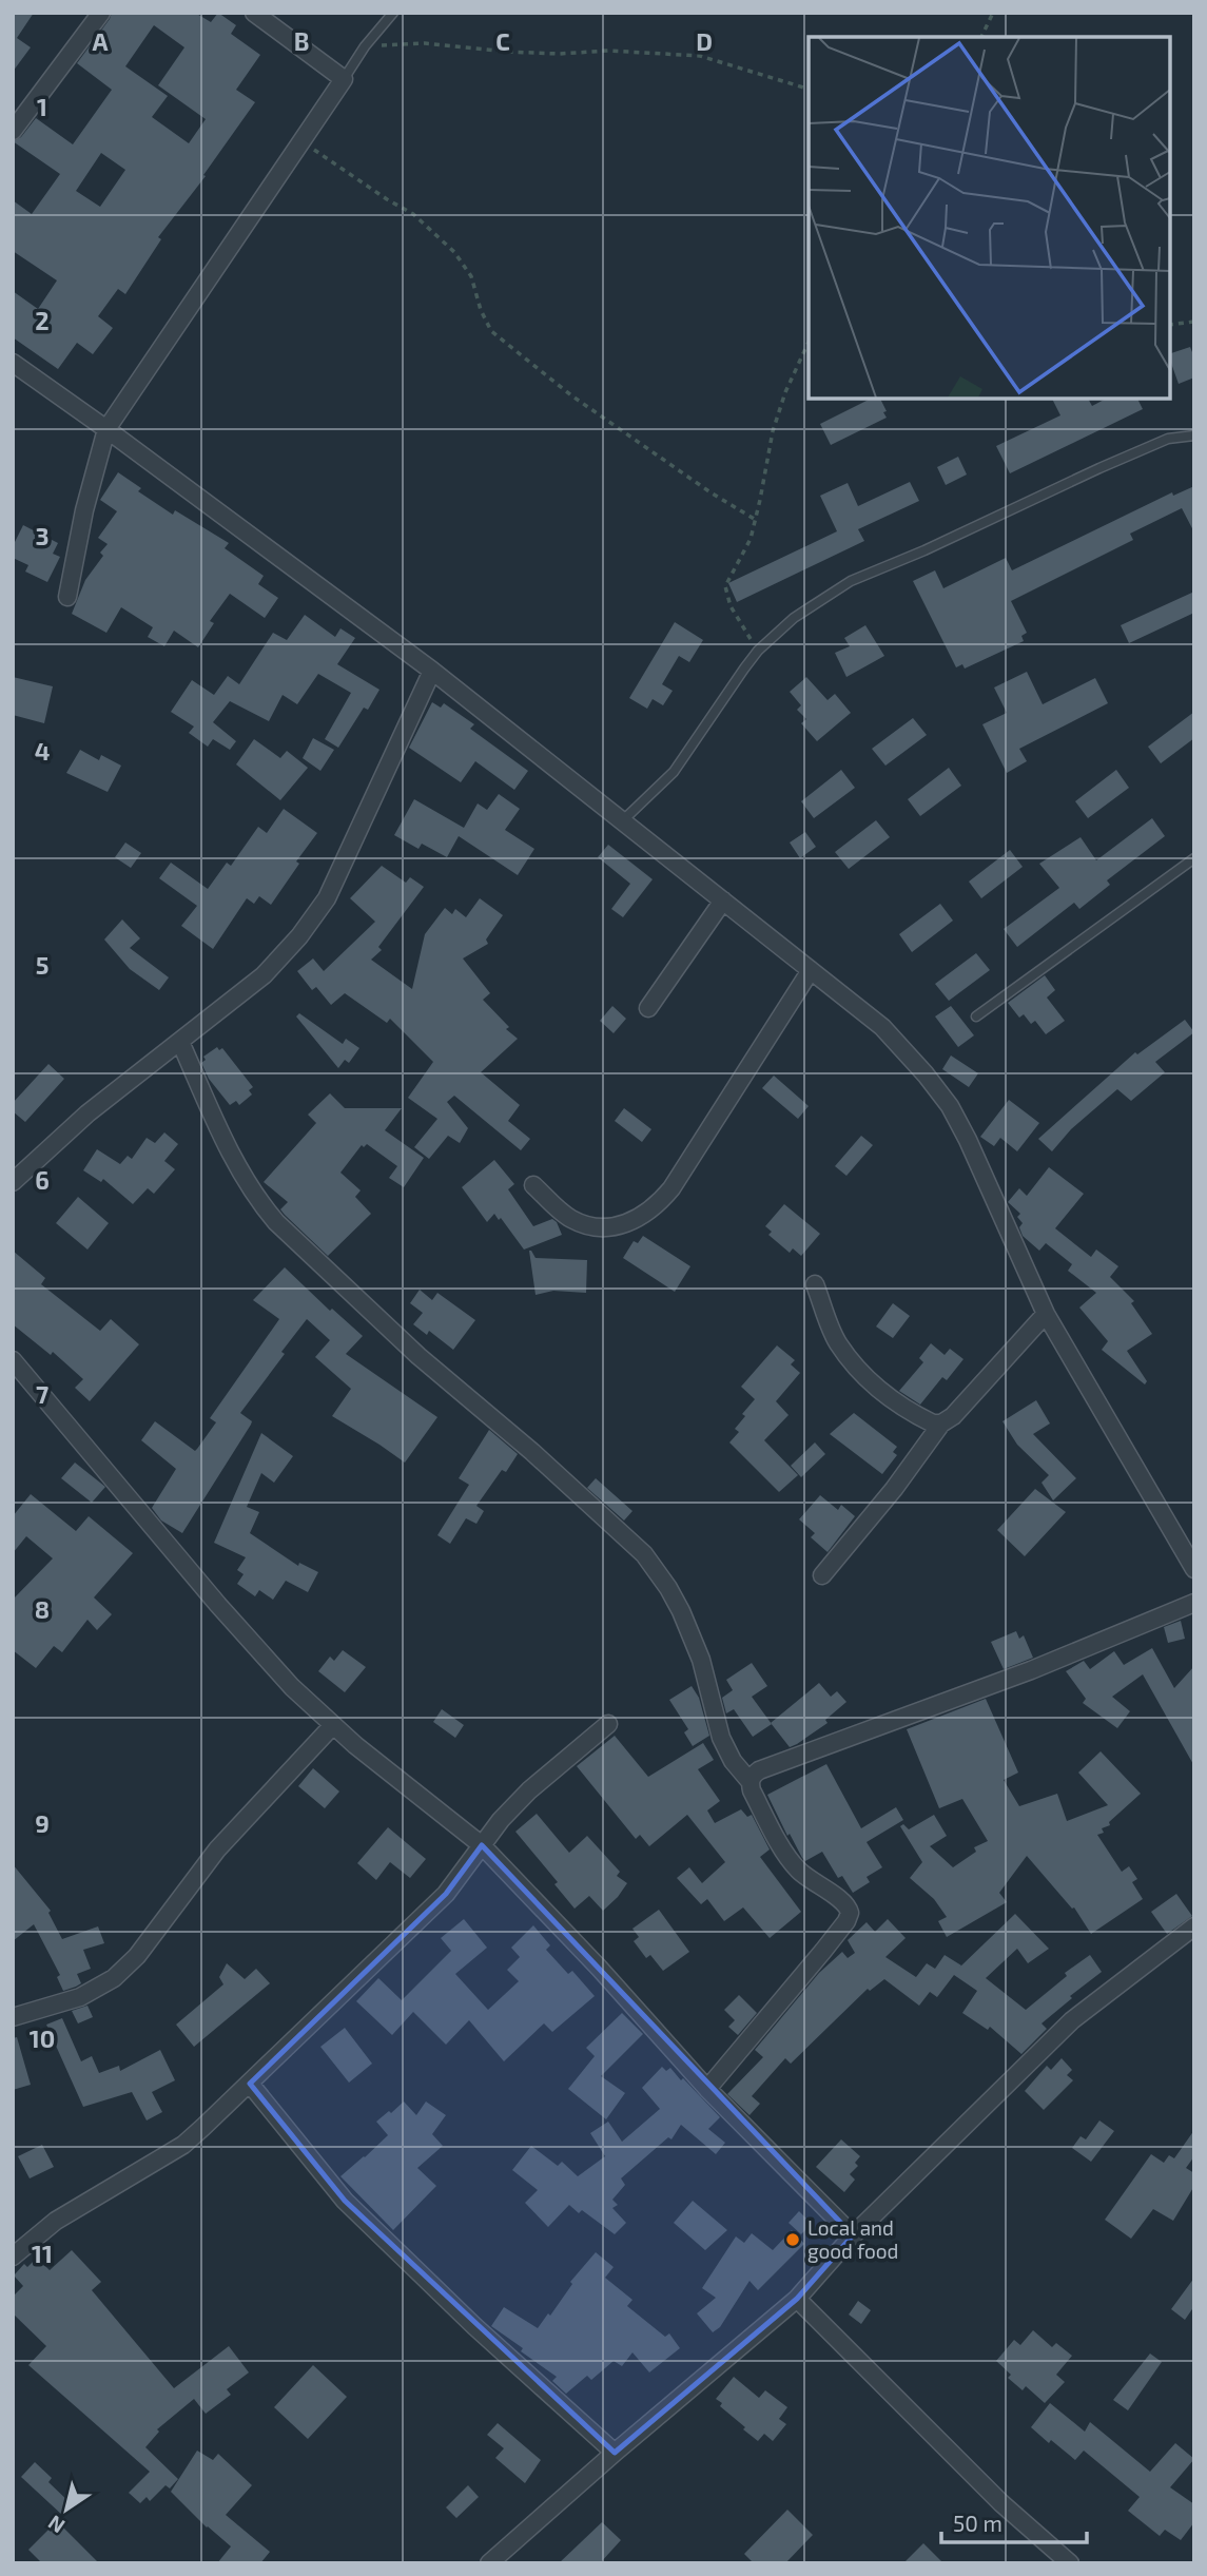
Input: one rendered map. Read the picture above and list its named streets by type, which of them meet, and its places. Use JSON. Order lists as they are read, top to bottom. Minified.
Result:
{"places":["Local and good food"],"scale_bar":"50 m","north":"bottom left","grid":{"columns":["A","B","C","D"],"rows":["1","2","3","4","5","6","7","8","9","10","11"]}}
